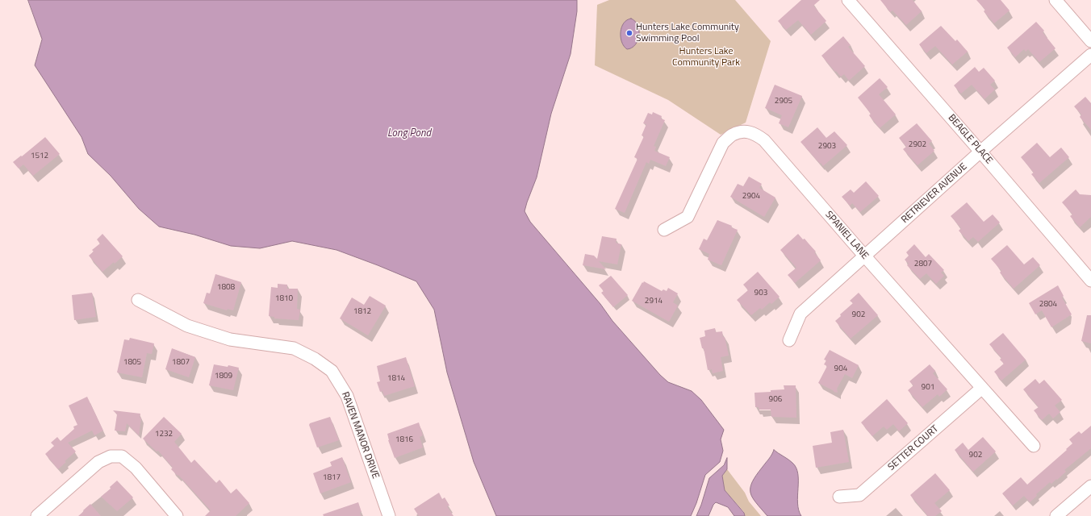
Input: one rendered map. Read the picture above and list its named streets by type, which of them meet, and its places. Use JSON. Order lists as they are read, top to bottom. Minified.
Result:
{"streets":{"street":["BEAGLE PLACE","RETRIEVER AVENUE","SPANIEL LANE","RAVEN MANOR DRIVE","SETTER COURT"]},"crossings":[["BEAGLE PLACE","RETRIEVER AVENUE"],["RETRIEVER AVENUE","SPANIEL LANE"],["SPANIEL LANE","SETTER COURT"]],"water":["Long Pond"],"parks":["Hunters Lake Community Park"],"places":["Hunters Lake Community Swimming Pool"],"house_numbers":["2905","2902","2903","1512","2904","2807","1808","903","1810","2914","2804","1812","902","1805","1807","904","1809","1814","901","906","1232","1816","902","1817"]}
